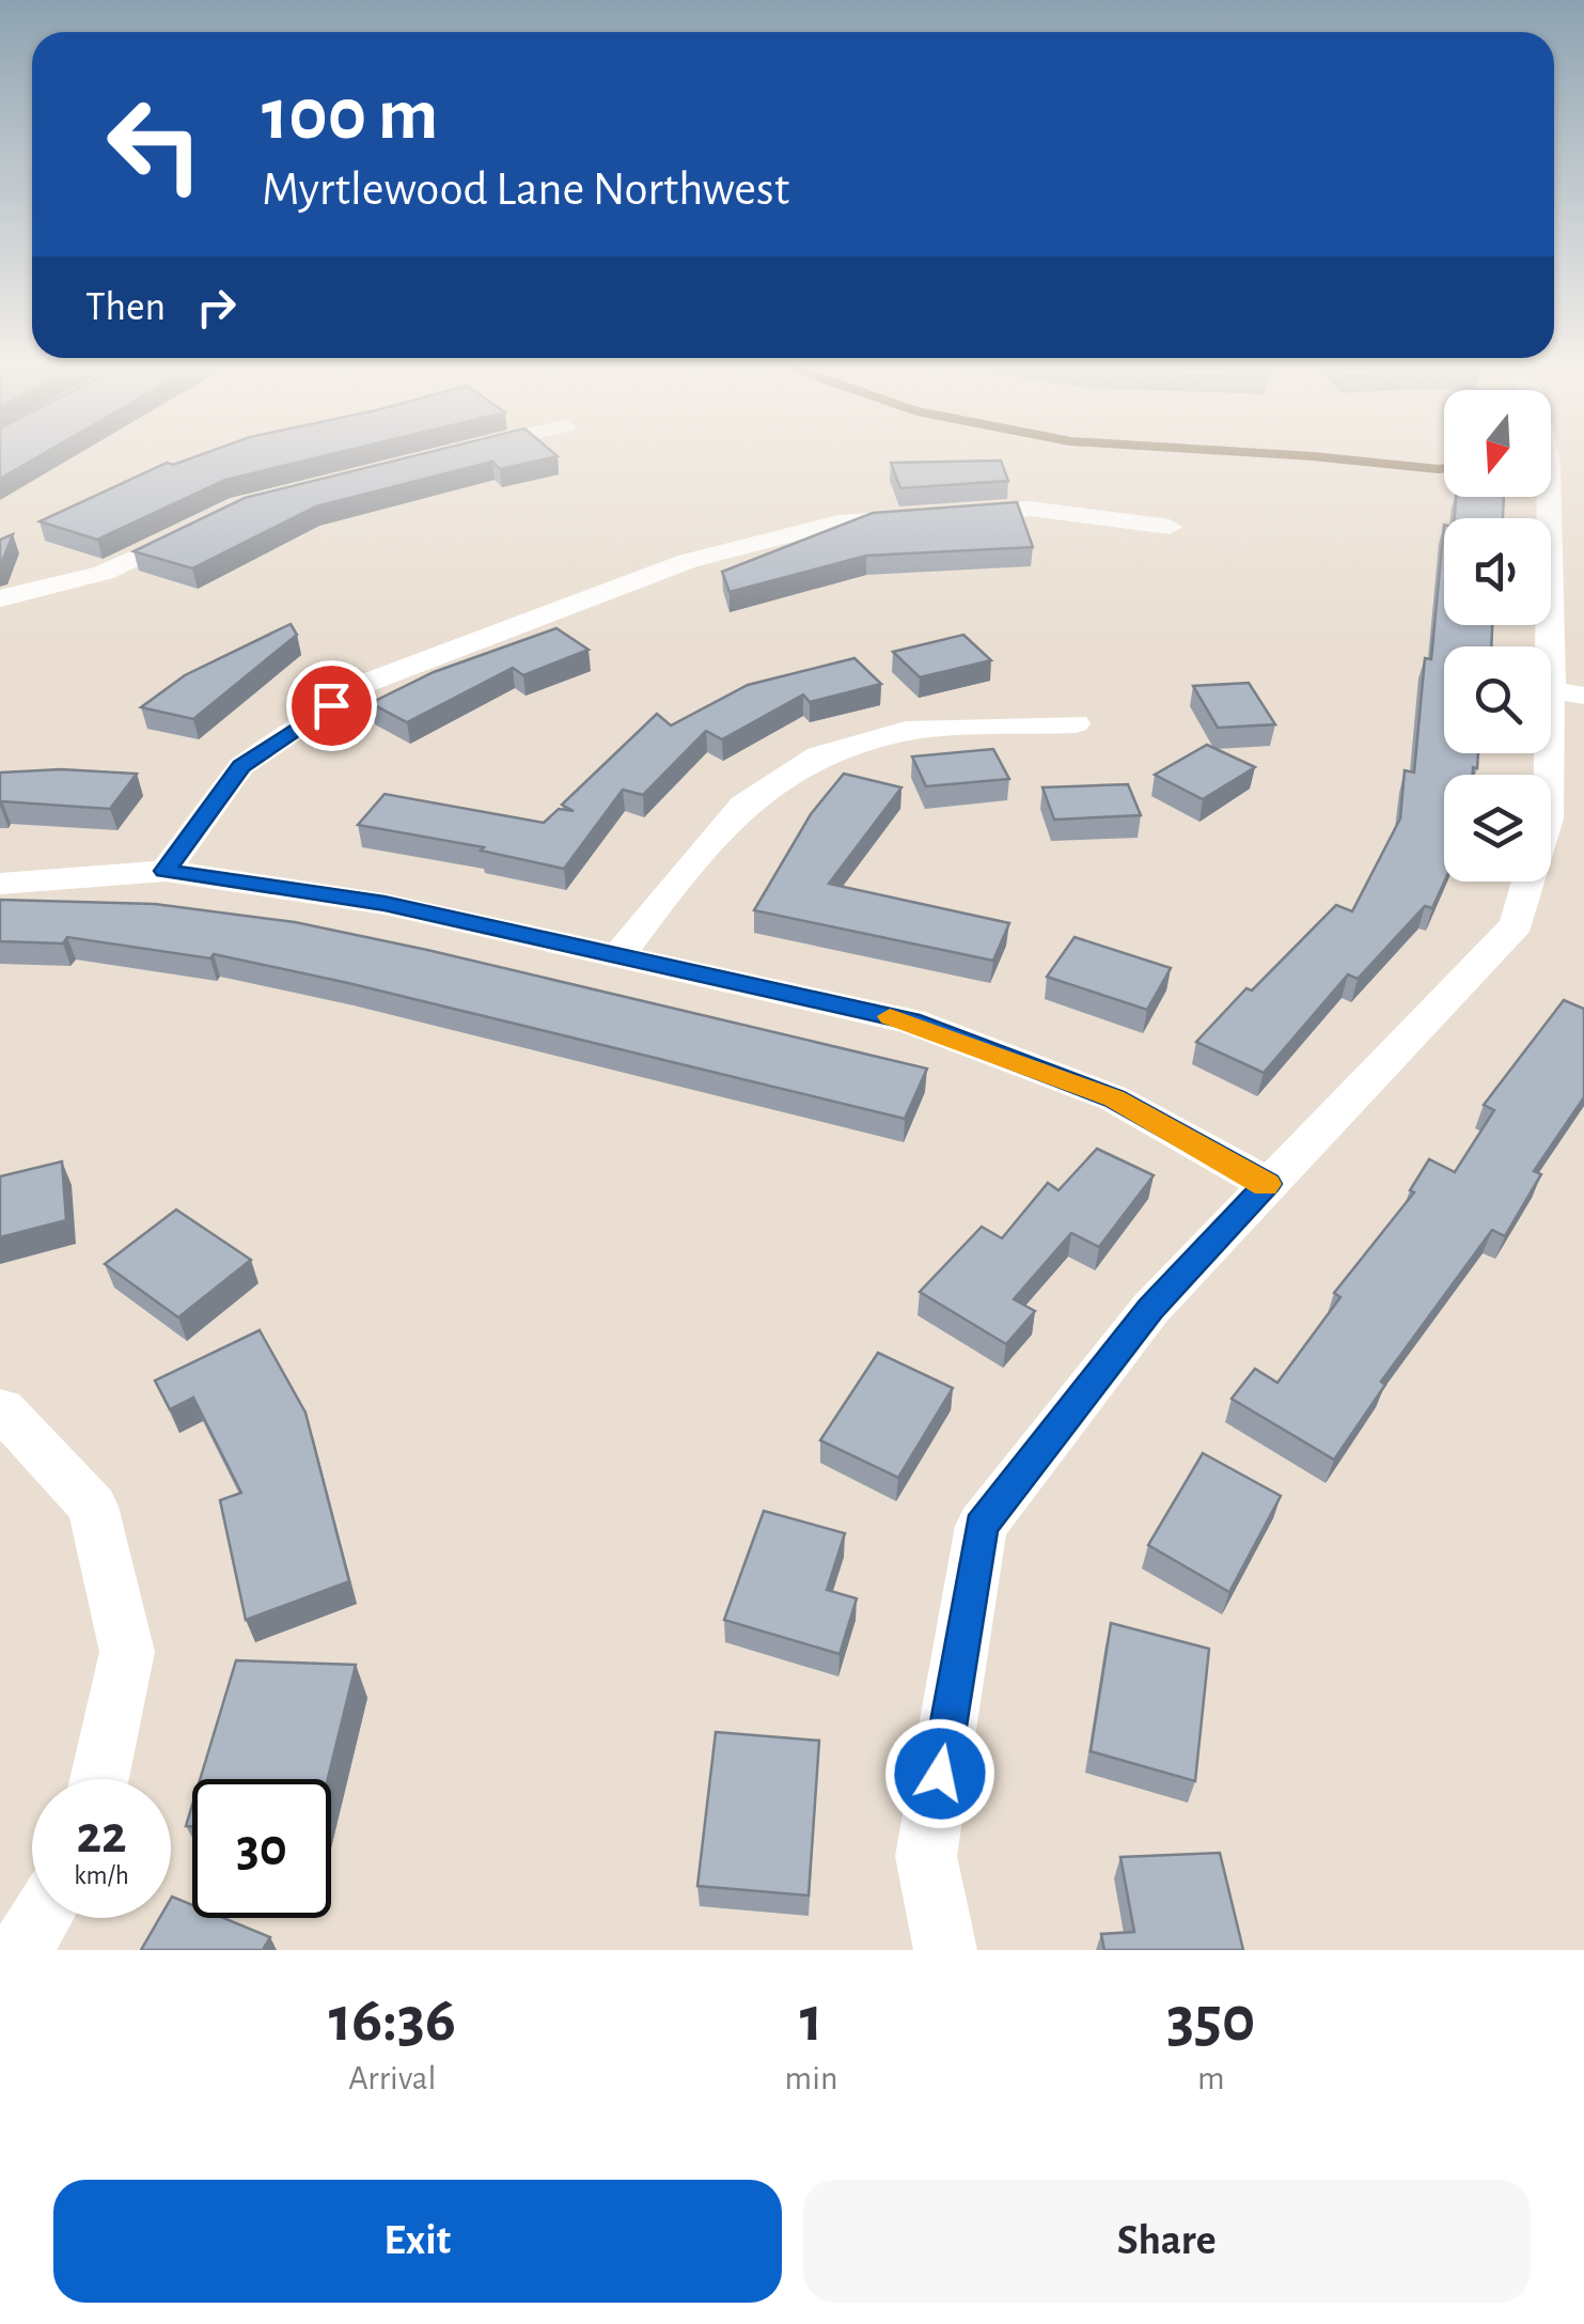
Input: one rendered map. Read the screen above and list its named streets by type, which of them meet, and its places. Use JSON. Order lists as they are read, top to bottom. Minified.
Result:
{"north":"bottom","page":{"turn":["100 m","Myrtlewood Lane Northwest"],"then":"Then","speed":"22 km/h","limit":"30","eta":["16:36","Arrival","1","min","350","m"],"buttons":["Exit","Share"]}}
